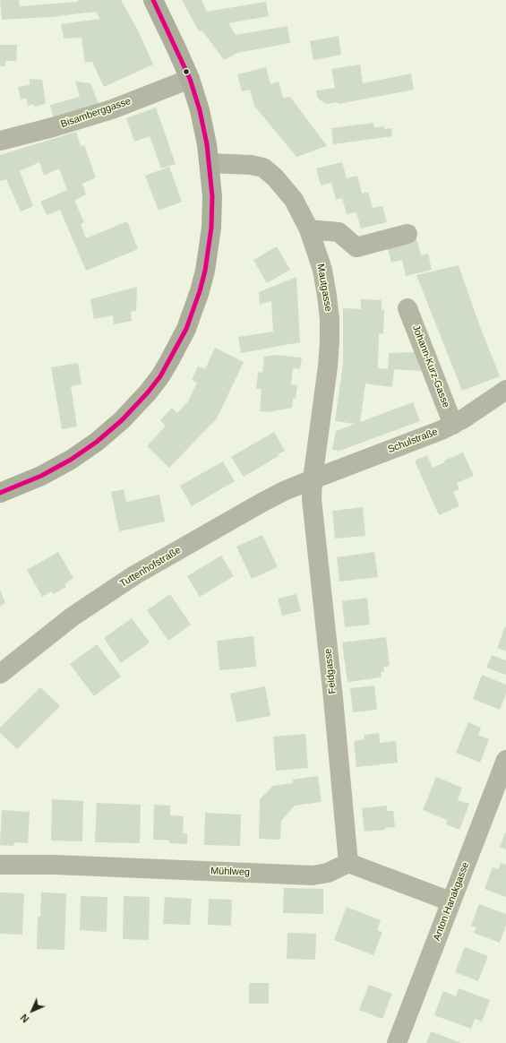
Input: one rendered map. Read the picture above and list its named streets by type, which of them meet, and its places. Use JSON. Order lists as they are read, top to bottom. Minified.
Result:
{"streets":{"street":["Bisamberggasse","Mautgasse","Johann-Kurz-Gasse","Schulstraße","Tuttenhofstraße","Feldgasse","Mühlweg","Anton Hanakgasse"]},"crossings":[["Mautgasse","Schulstraße"],["Mautgasse","Tuttenhofstraße"],["Mautgasse","Feldgasse"],["Johann-Kurz-Gasse","Schulstraße"],["Schulstraße","Tuttenhofstraße"],["Schulstraße","Feldgasse"],["Tuttenhofstraße","Feldgasse"],["Feldgasse","Mühlweg"]],"north":"bottom left"}
